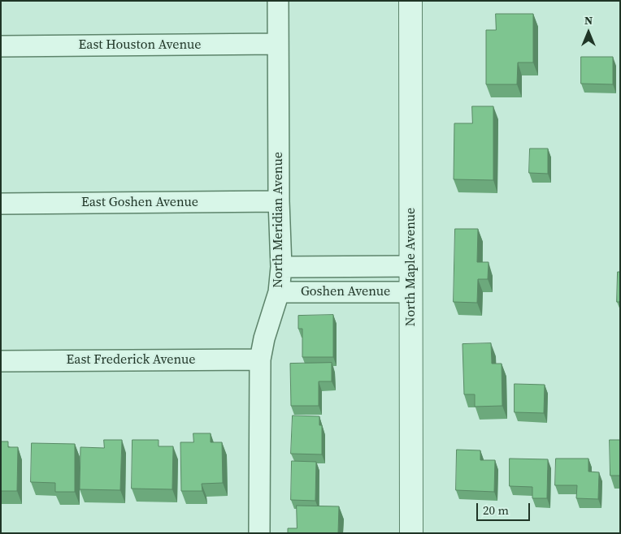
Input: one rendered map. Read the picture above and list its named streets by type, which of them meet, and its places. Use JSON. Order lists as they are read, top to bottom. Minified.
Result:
{"streets":{"street":["East Houston Avenue","East Goshen Avenue","North Meridian Avenue","North Maple Avenue","Goshen Avenue","East Frederick Avenue"]},"crossings":[["East Houston Avenue","North Meridian Avenue"],["East Goshen Avenue","North Meridian Avenue"],["North Meridian Avenue","Goshen Avenue"],["North Meridian Avenue","East Frederick Avenue"],["North Maple Avenue","Goshen Avenue"]],"scale_bar":"20 m","north":"top"}
